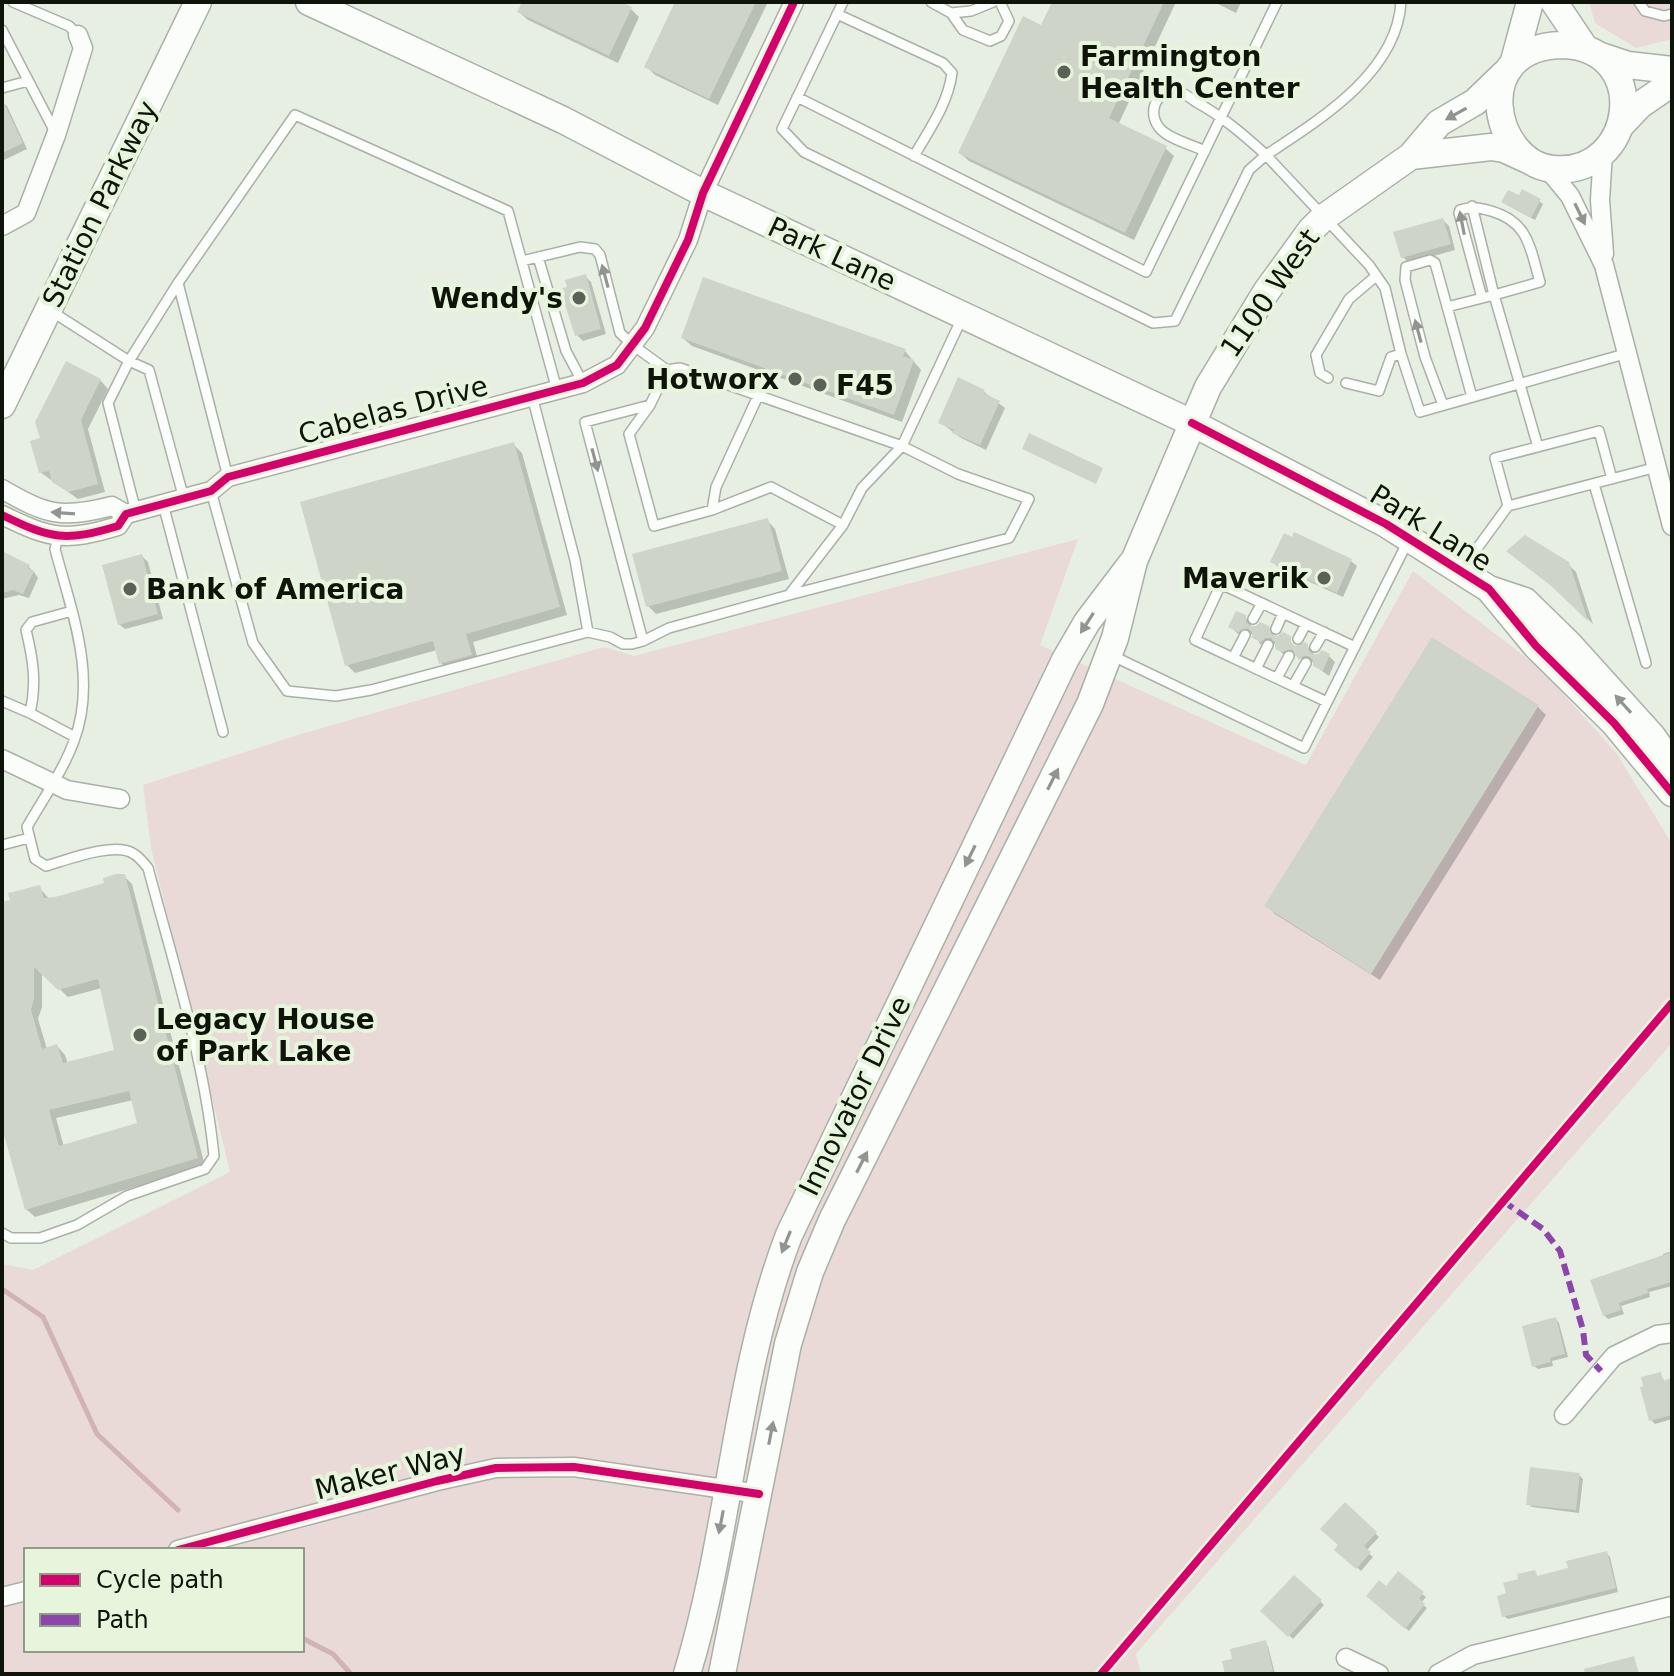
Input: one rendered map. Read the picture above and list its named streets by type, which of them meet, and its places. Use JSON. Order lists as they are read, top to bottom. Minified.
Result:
{"streets":{"main road":["Station Parkway","Park Lane","1100 West","Innovator Drive"],"street":["Cabelas Drive","Maker Way"]},"crossings":[["Park Lane","1100 West"],["Park Lane","Cabelas Drive"],["Park Lane","Innovator Drive"],["1100 West","Innovator Drive"],["Innovator Drive","Maker Way"]],"places":["Farmington Health Center","Wendy's","Hotworx","F45","Maverik","Bank of America","Legacy House of Park Lake"],"legend":["Cycle path","Path"]}
